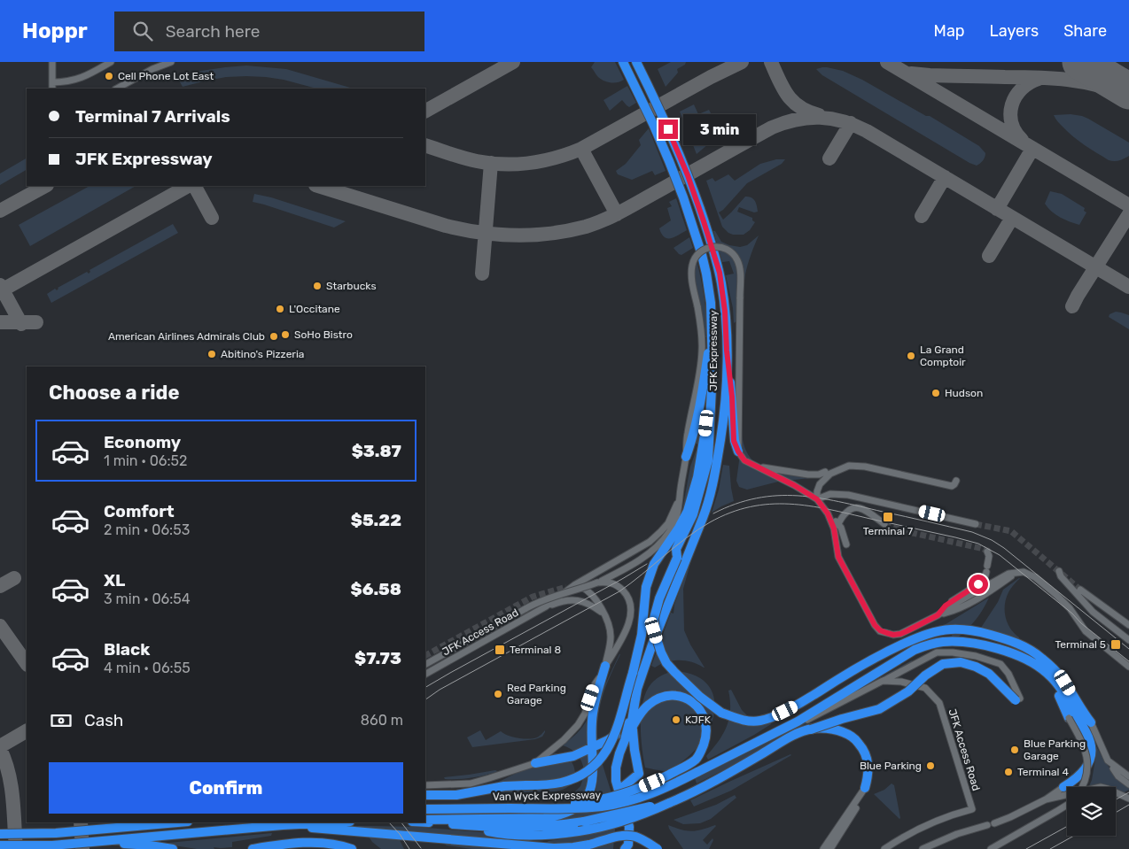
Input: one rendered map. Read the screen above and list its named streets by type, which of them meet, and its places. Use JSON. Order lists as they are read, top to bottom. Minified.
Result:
{"streets":{"highway":["JFK Expressway","Van Wyck Expressway"],"street":["JFK Access Road"]},"places":{"other":["Cell Phone Lot East","Starbucks","L'Occitane","SoHo Bistro","American Airlines Admirals Club","Abitino's Pizzeria","La Grand Comptoir","Hudson","Red Parking Garage","KJFK","Blue Parking Garage","Blue Parking","Terminal 4"],"transit":["Terminal 7","Terminal 5","Terminal 8"]},"page":{"header":"Hoppr","search":"Search here","nav":["Map","Layers","Share"],"banner":["Terminal 7 Arrivals","JFK Expressway"],"bubble":"3 min","heading":"Choose a ride","list":[{"name":"Economy","note":"1 min · 06:52","value":"$3.87"},{"name":"Comfort","note":"2 min · 06:53","value":"$5.22"},{"name":"XL","note":"3 min · 06:54","value":"$6.58"},{"name":"Black","note":"4 min · 06:55","value":"$7.73"}],"pay":["Cash","860 m"],"buttons":"Confirm"}}
